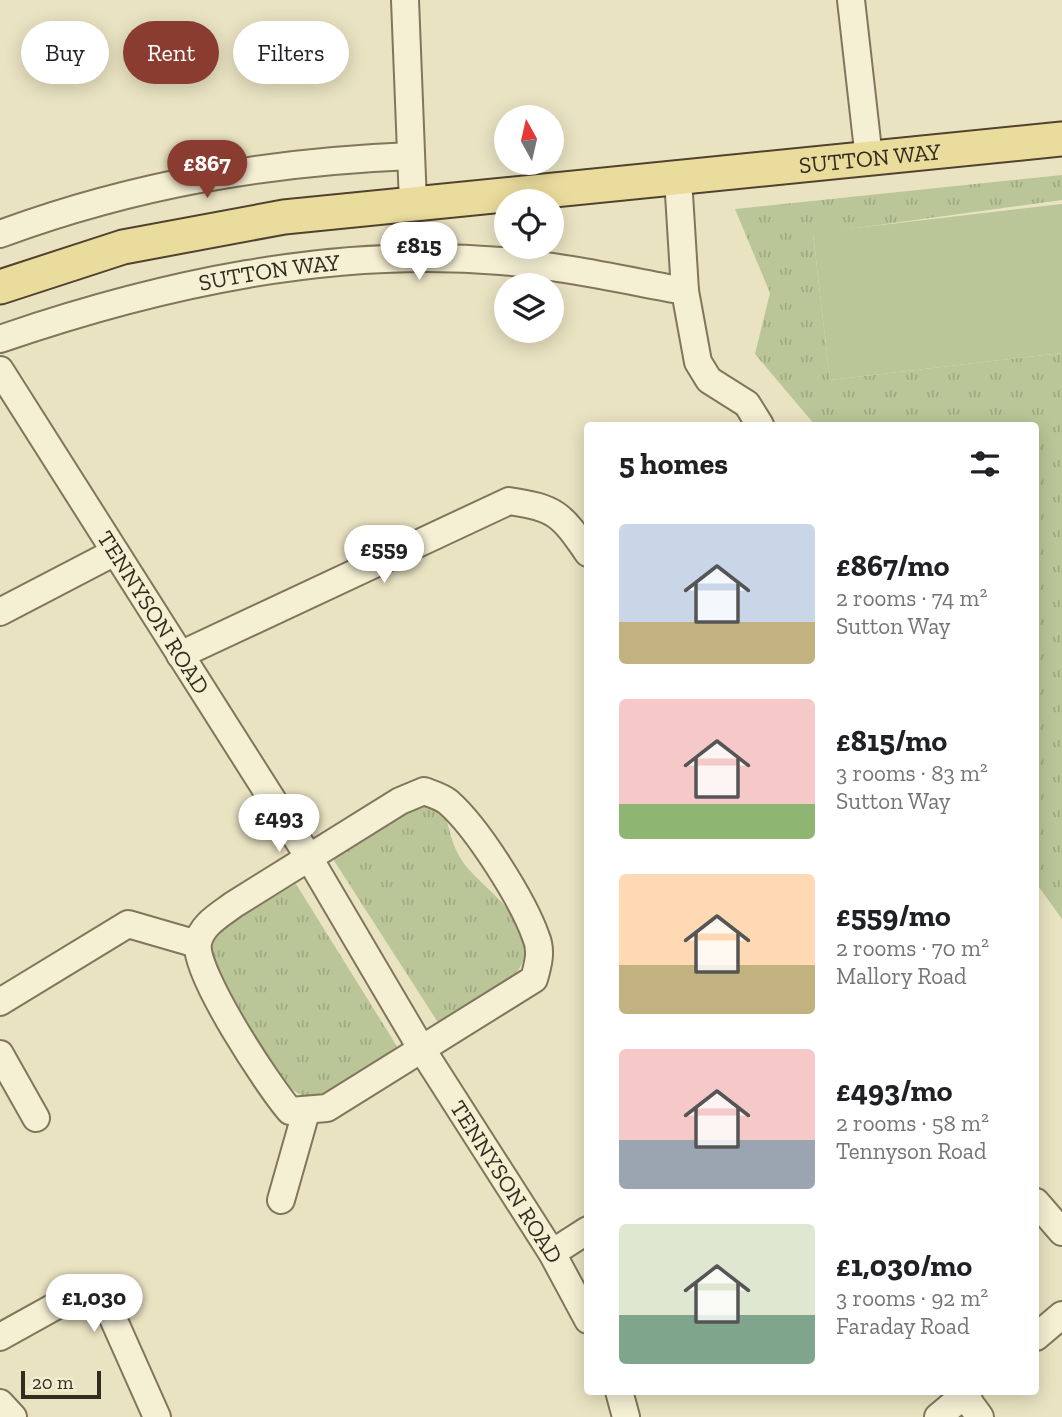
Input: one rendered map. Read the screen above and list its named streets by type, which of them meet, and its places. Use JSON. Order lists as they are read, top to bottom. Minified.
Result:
{"streets":{"main road":["SUTTON WAY"],"street":["TENNYSON ROAD"]},"scale_bar":"20 m","north":"top","page":{"chip":["Buy","Rent","Filters"],"price":["£867","£815","£559","£493","£1,030"],"heading":"5 homes","list":[{"name":"£867/mo","note":"2 rooms · 74 m² · Sutton Way"},{"name":"£815/mo","note":"3 rooms · 83 m² · Sutton Way"},{"name":"£559/mo","note":"2 rooms · 70 m² · Mallory Road"},{"name":"£493/mo","note":"2 rooms · 58 m² · Tennyson Road"},{"name":"£1,030/mo","note":"3 rooms · 92 m² · Faraday Road"}],"scale":"20 m"}}
